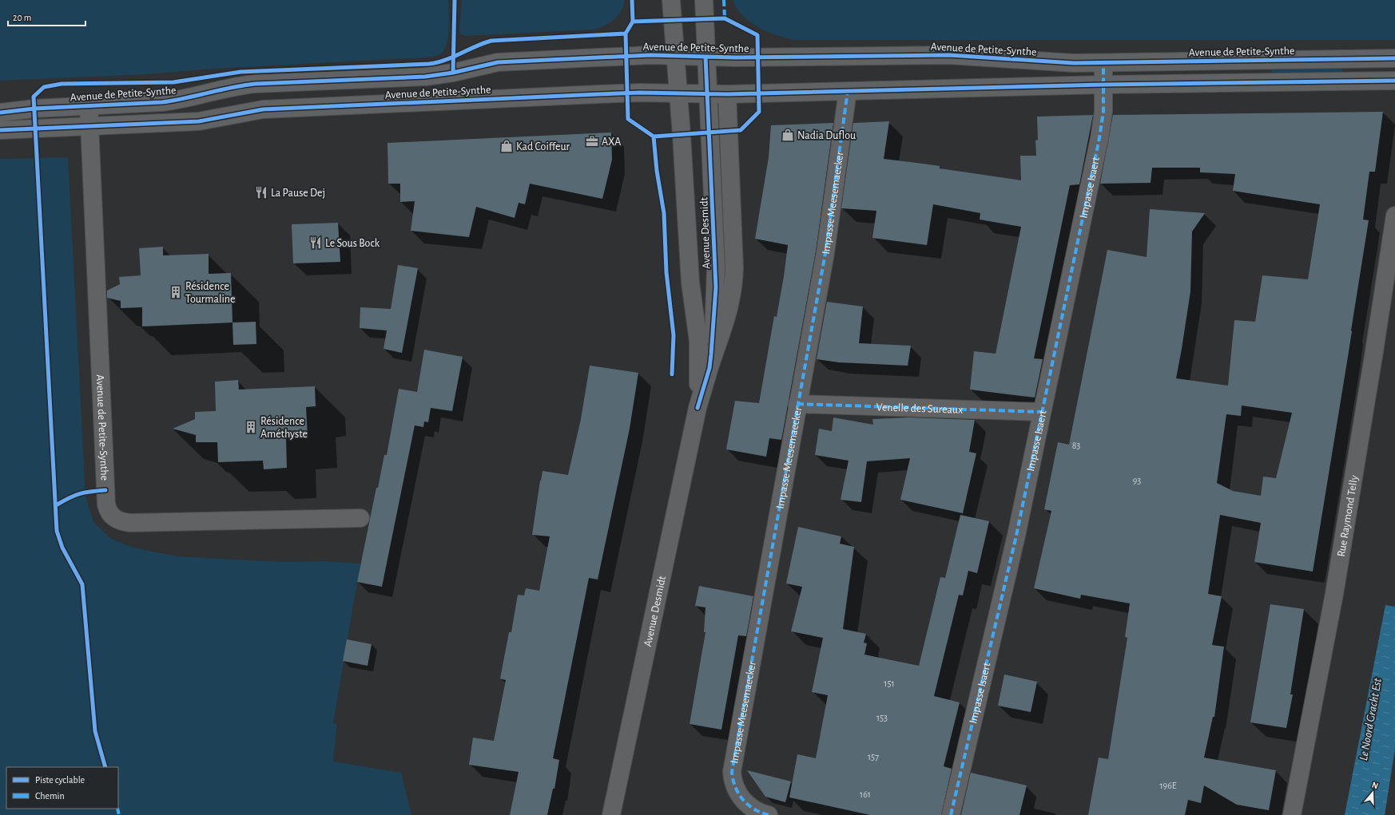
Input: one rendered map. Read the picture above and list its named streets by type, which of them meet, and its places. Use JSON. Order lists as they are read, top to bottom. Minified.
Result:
{"streets":{"main road":["Avenue de Petite-Synthe","Impasse Isaert","Impasse Meesemaecker","Avenue Desmidt","Venelle des Sureaux","Rue Raymond Telly"]},"crossings":[["Avenue de Petite-Synthe","Impasse Isaert"],["Avenue de Petite-Synthe","Impasse Meesemaecker"],["Avenue de Petite-Synthe","Avenue Desmidt"],["Impasse Isaert","Venelle des Sureaux"],["Impasse Meesemaecker","Venelle des Sureaux"]],"water":["Le Noord Gracht Est"],"places":{"shop":["Nadia Duflou","Kad Coiffeur"],"office":["AXA"],"restaurant":["La Pause Dej","Le Sous Bock"],"building":["Résidence Tourmaline","Résidence Améthyste"]},"house_numbers":["83","93","151","153","157","196E","161"],"legend":["Piste cyclable","Chemin"],"scale_bar":"20 m","north":"top"}
